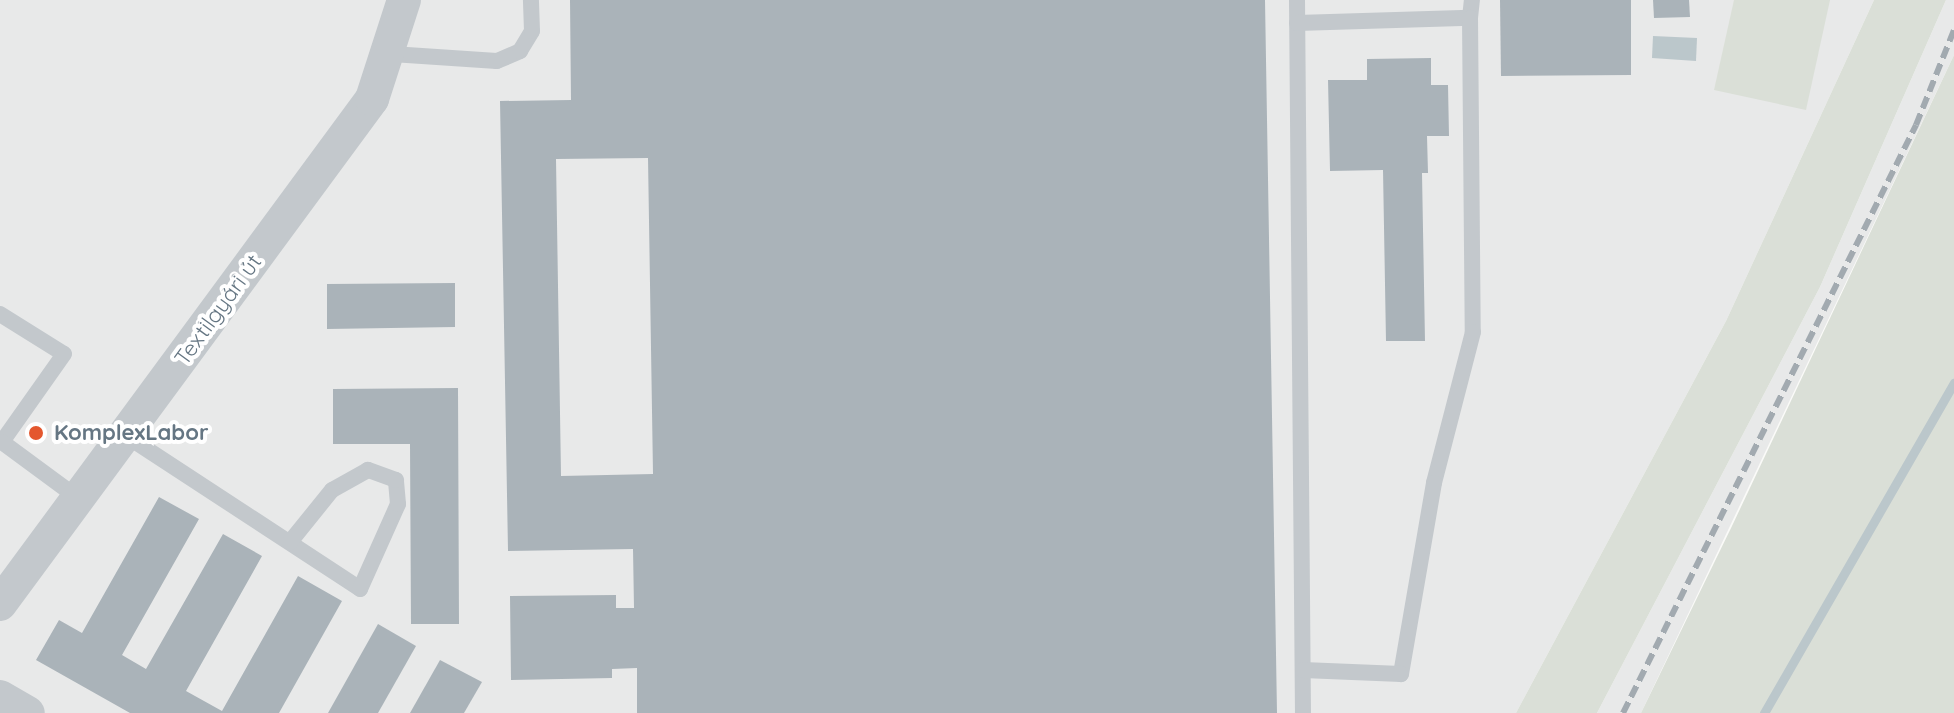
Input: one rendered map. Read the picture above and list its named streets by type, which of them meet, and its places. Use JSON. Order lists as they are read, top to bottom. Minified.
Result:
{"streets":{"street":["Textilgyári út"]},"places":["KomplexLabor"]}
